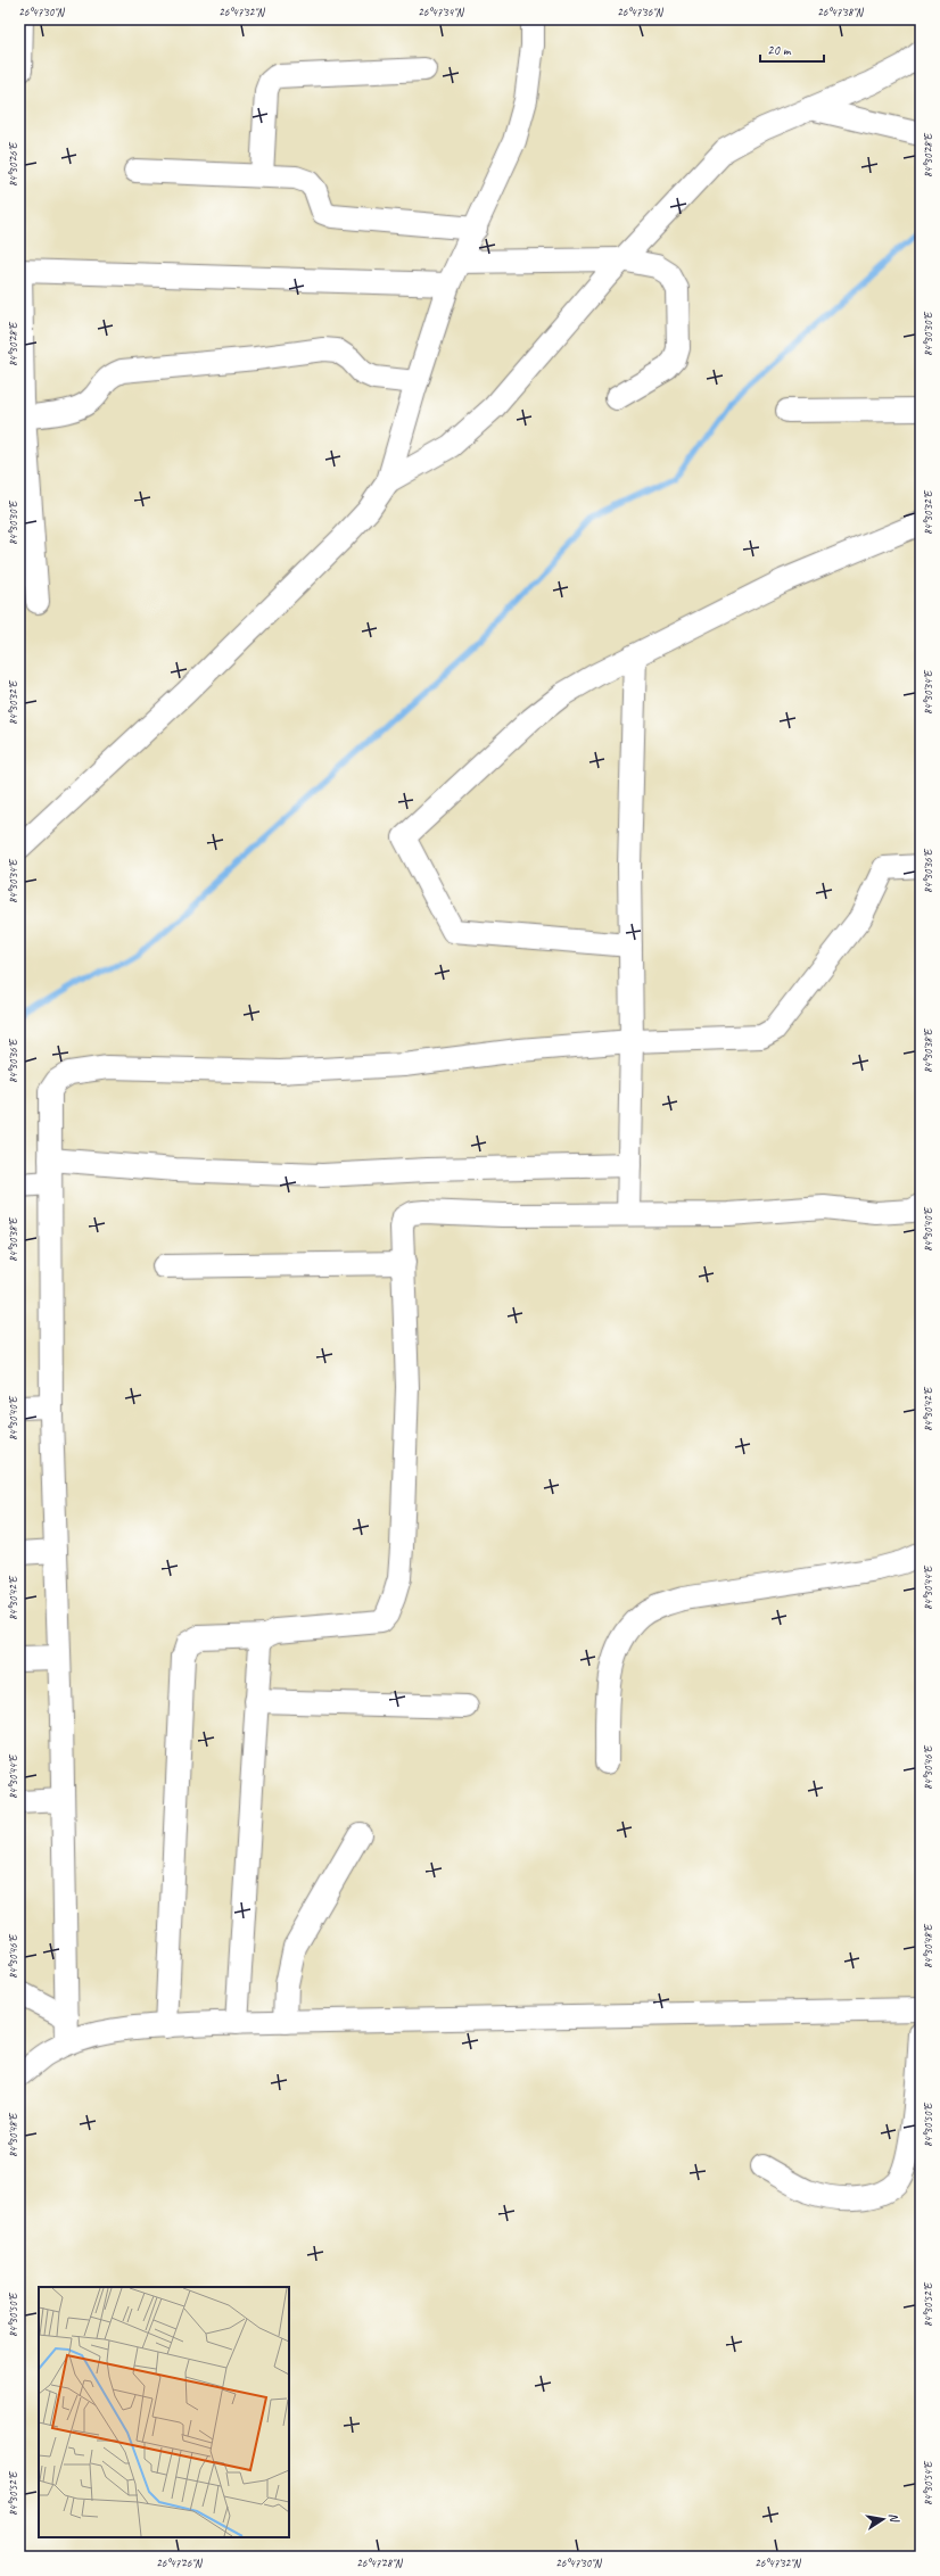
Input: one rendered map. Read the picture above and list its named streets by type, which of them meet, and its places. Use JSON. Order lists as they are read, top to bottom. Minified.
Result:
{"scale_bar":"20 m","north":"right","coordinates":["26°47'30\"N","26°47'32\"N","26°47'34\"N","26°47'36\"N","26°47'38\"N","84°30'28\"E","84°30'26\"E","84°30'30\"E","84°30'32\"E","84°30'34\"E","84°30'36\"E","84°30'38\"E","84°30'40\"E","84°30'42\"E","84°30'44\"E","84°30'46\"E","84°30'48\"E","84°30'50\"E","84°30'52\"E","84°30'54\"E","26°47'26\"N","26°47'28\"N"]}
